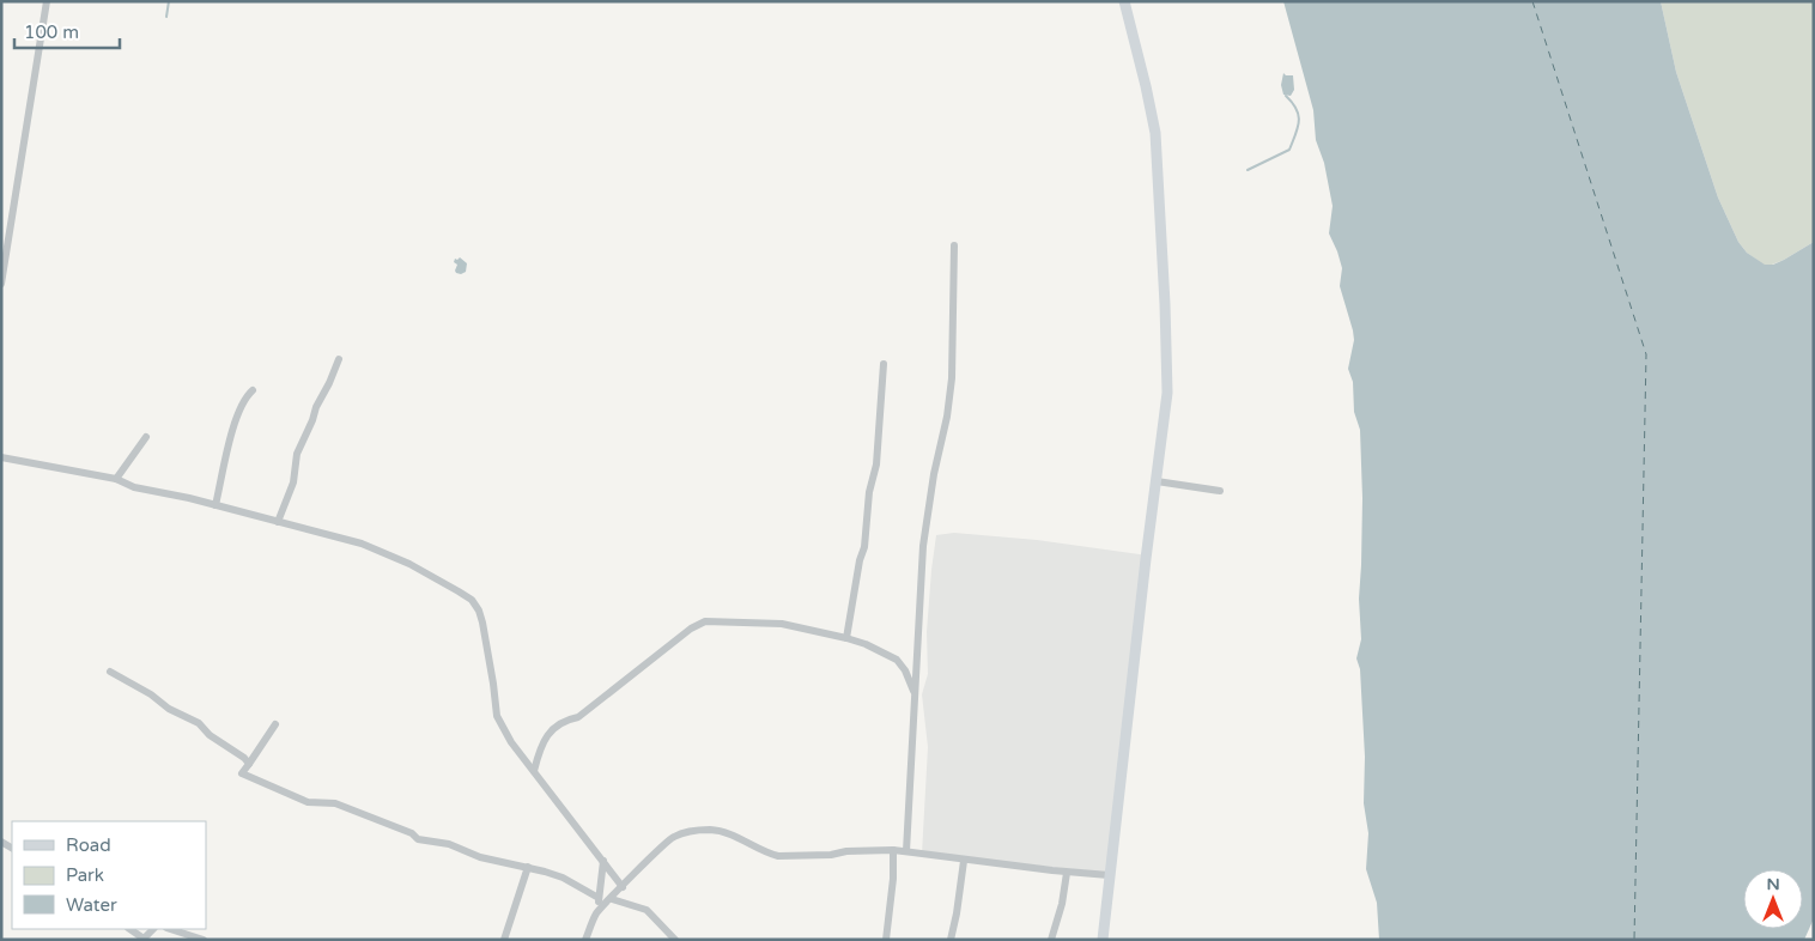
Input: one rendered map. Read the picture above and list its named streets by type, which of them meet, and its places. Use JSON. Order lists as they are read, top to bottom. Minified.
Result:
{"legend":["Road","Park","Water"],"scale_bar":"100 m","north":"top"}
